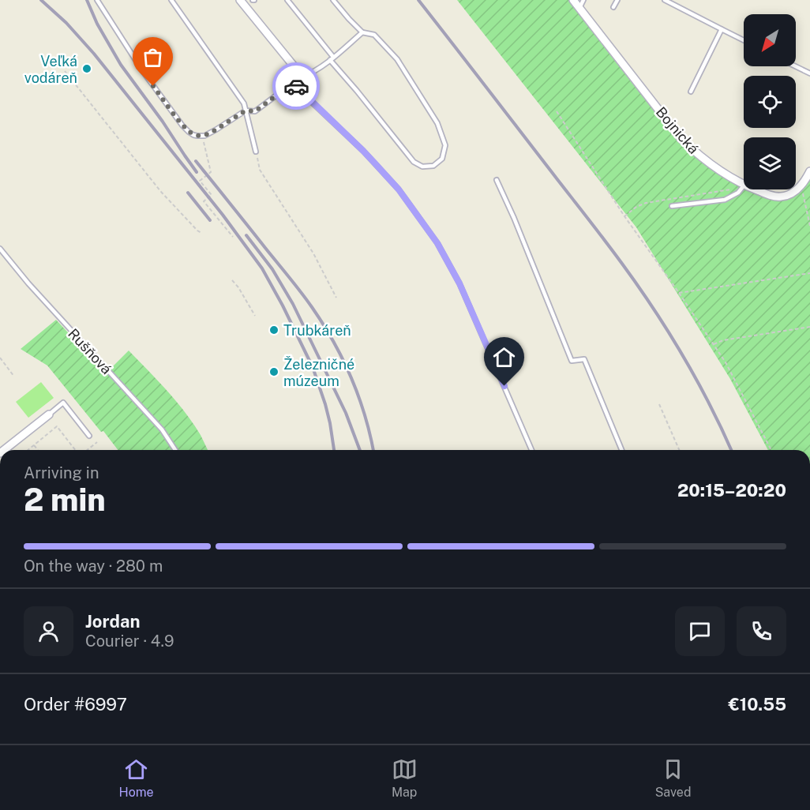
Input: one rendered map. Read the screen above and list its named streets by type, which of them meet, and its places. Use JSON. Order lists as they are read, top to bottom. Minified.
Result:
{"streets":{"street":["Bojnická"],"lane":["Rušňová"]},"places":["Veľká vodáreň","Trubkáreň","Železničné múzeum"],"north":"bottom left","page":{"heading":["2 min","Arriving in","20:15–20:20"],"panel":["Jordan","Courier · 4.9","Order #6997","€10.55"],"bar":"On the way · 280 m","tabs":["Home","Map","Saved"]}}
